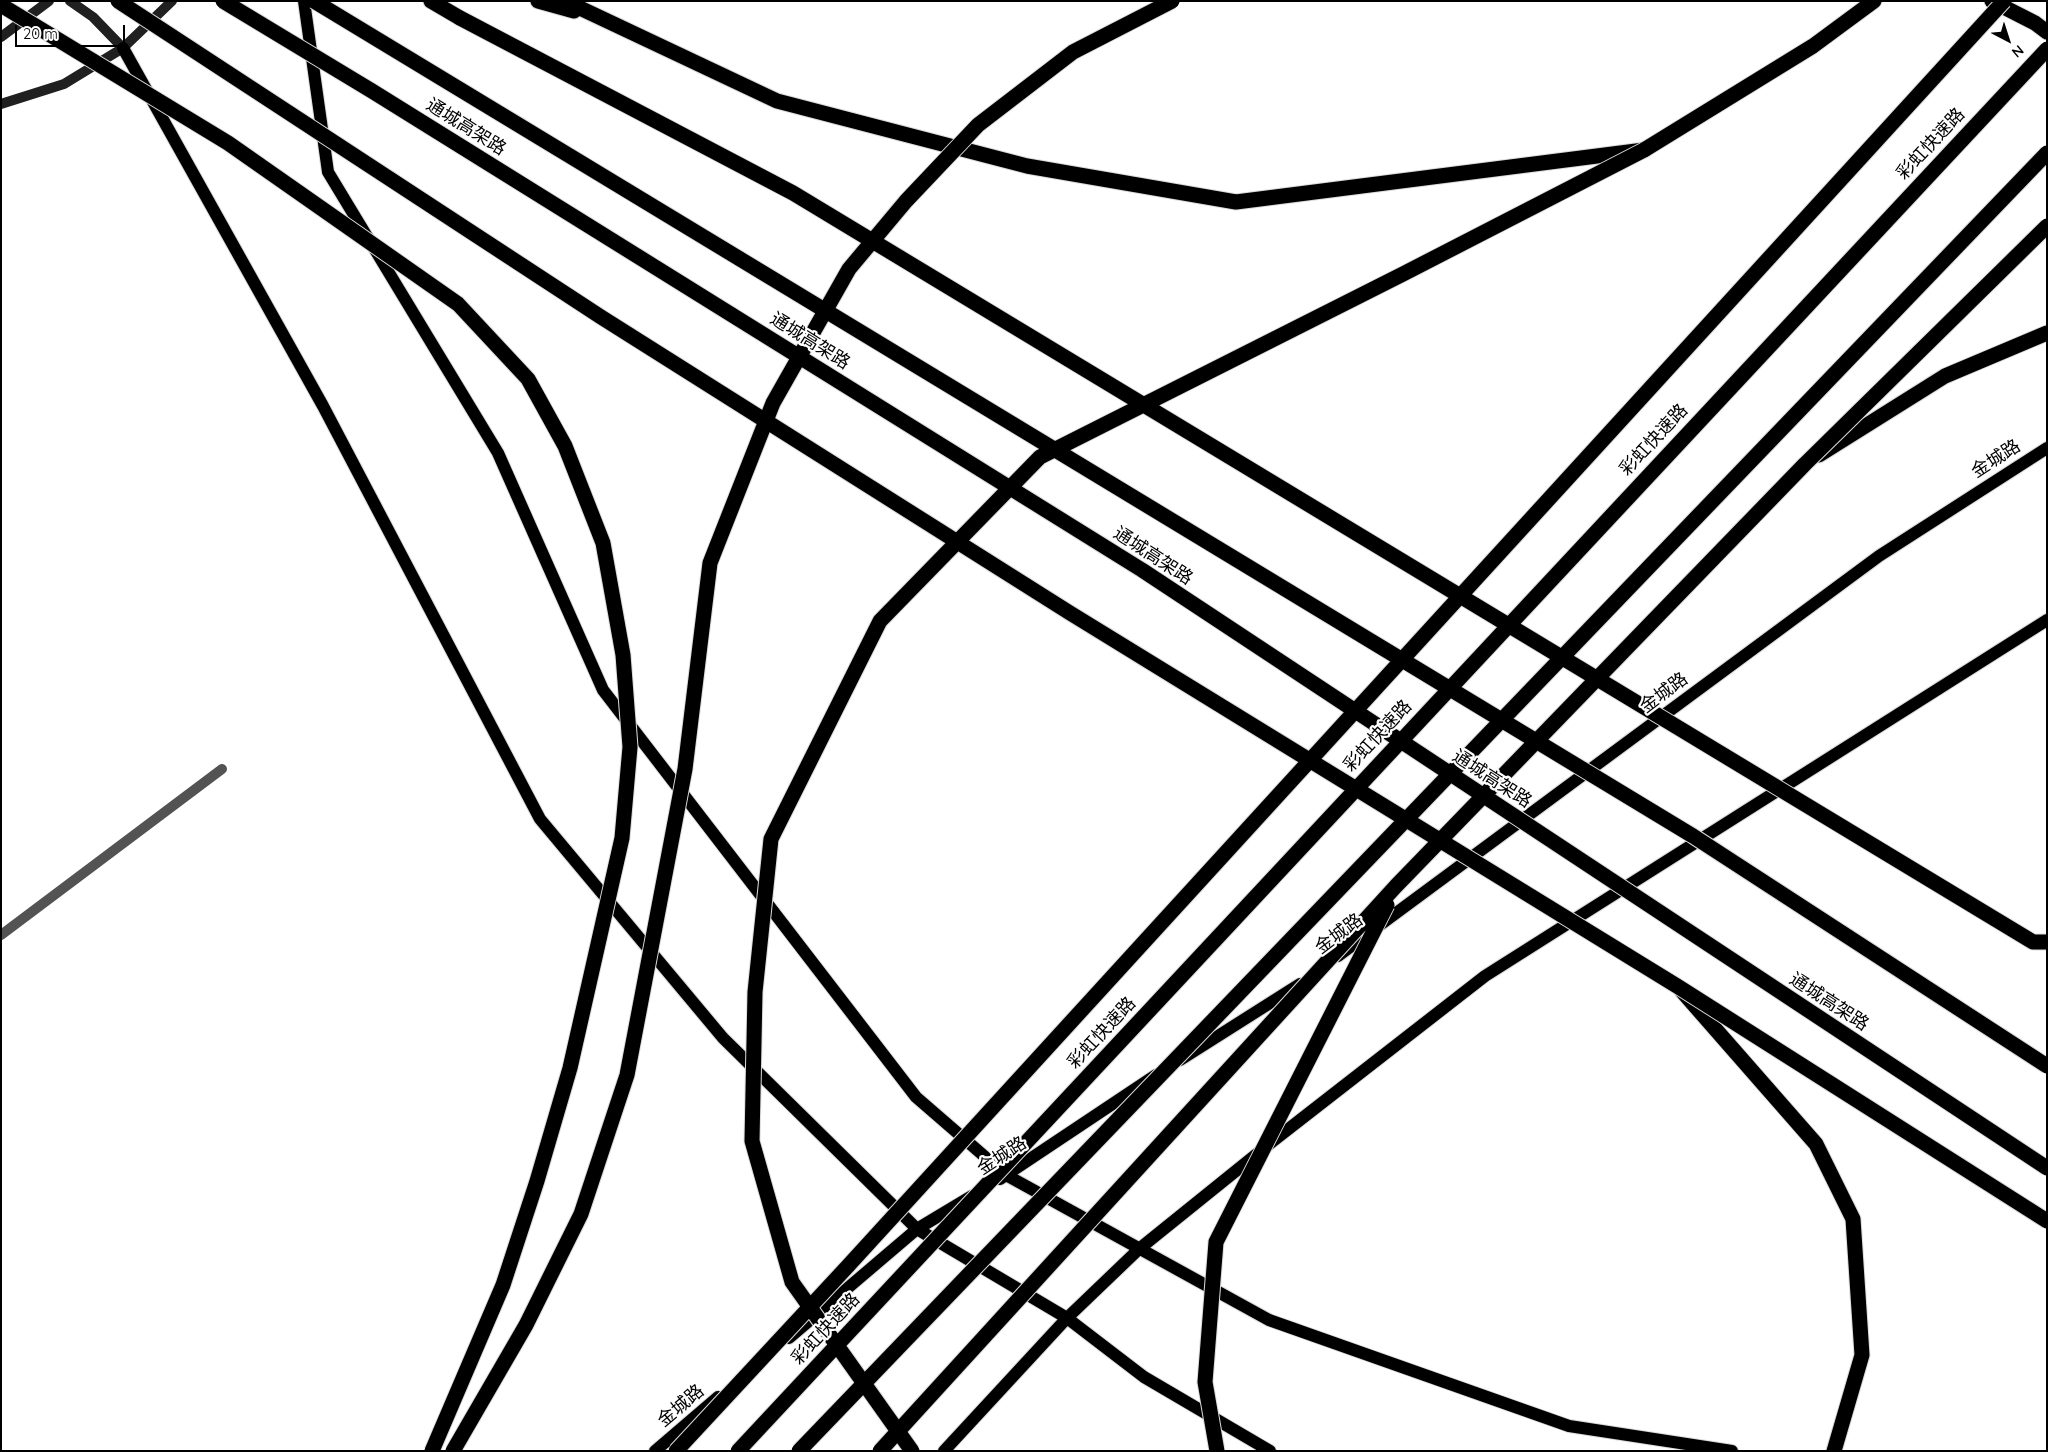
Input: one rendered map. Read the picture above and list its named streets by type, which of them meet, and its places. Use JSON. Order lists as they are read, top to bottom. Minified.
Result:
{"streets":{"highway":["通城高架路","彩虹快速路"],"main road":["金城路"]},"scale_bar":"20 m","north":"bottom right"}
